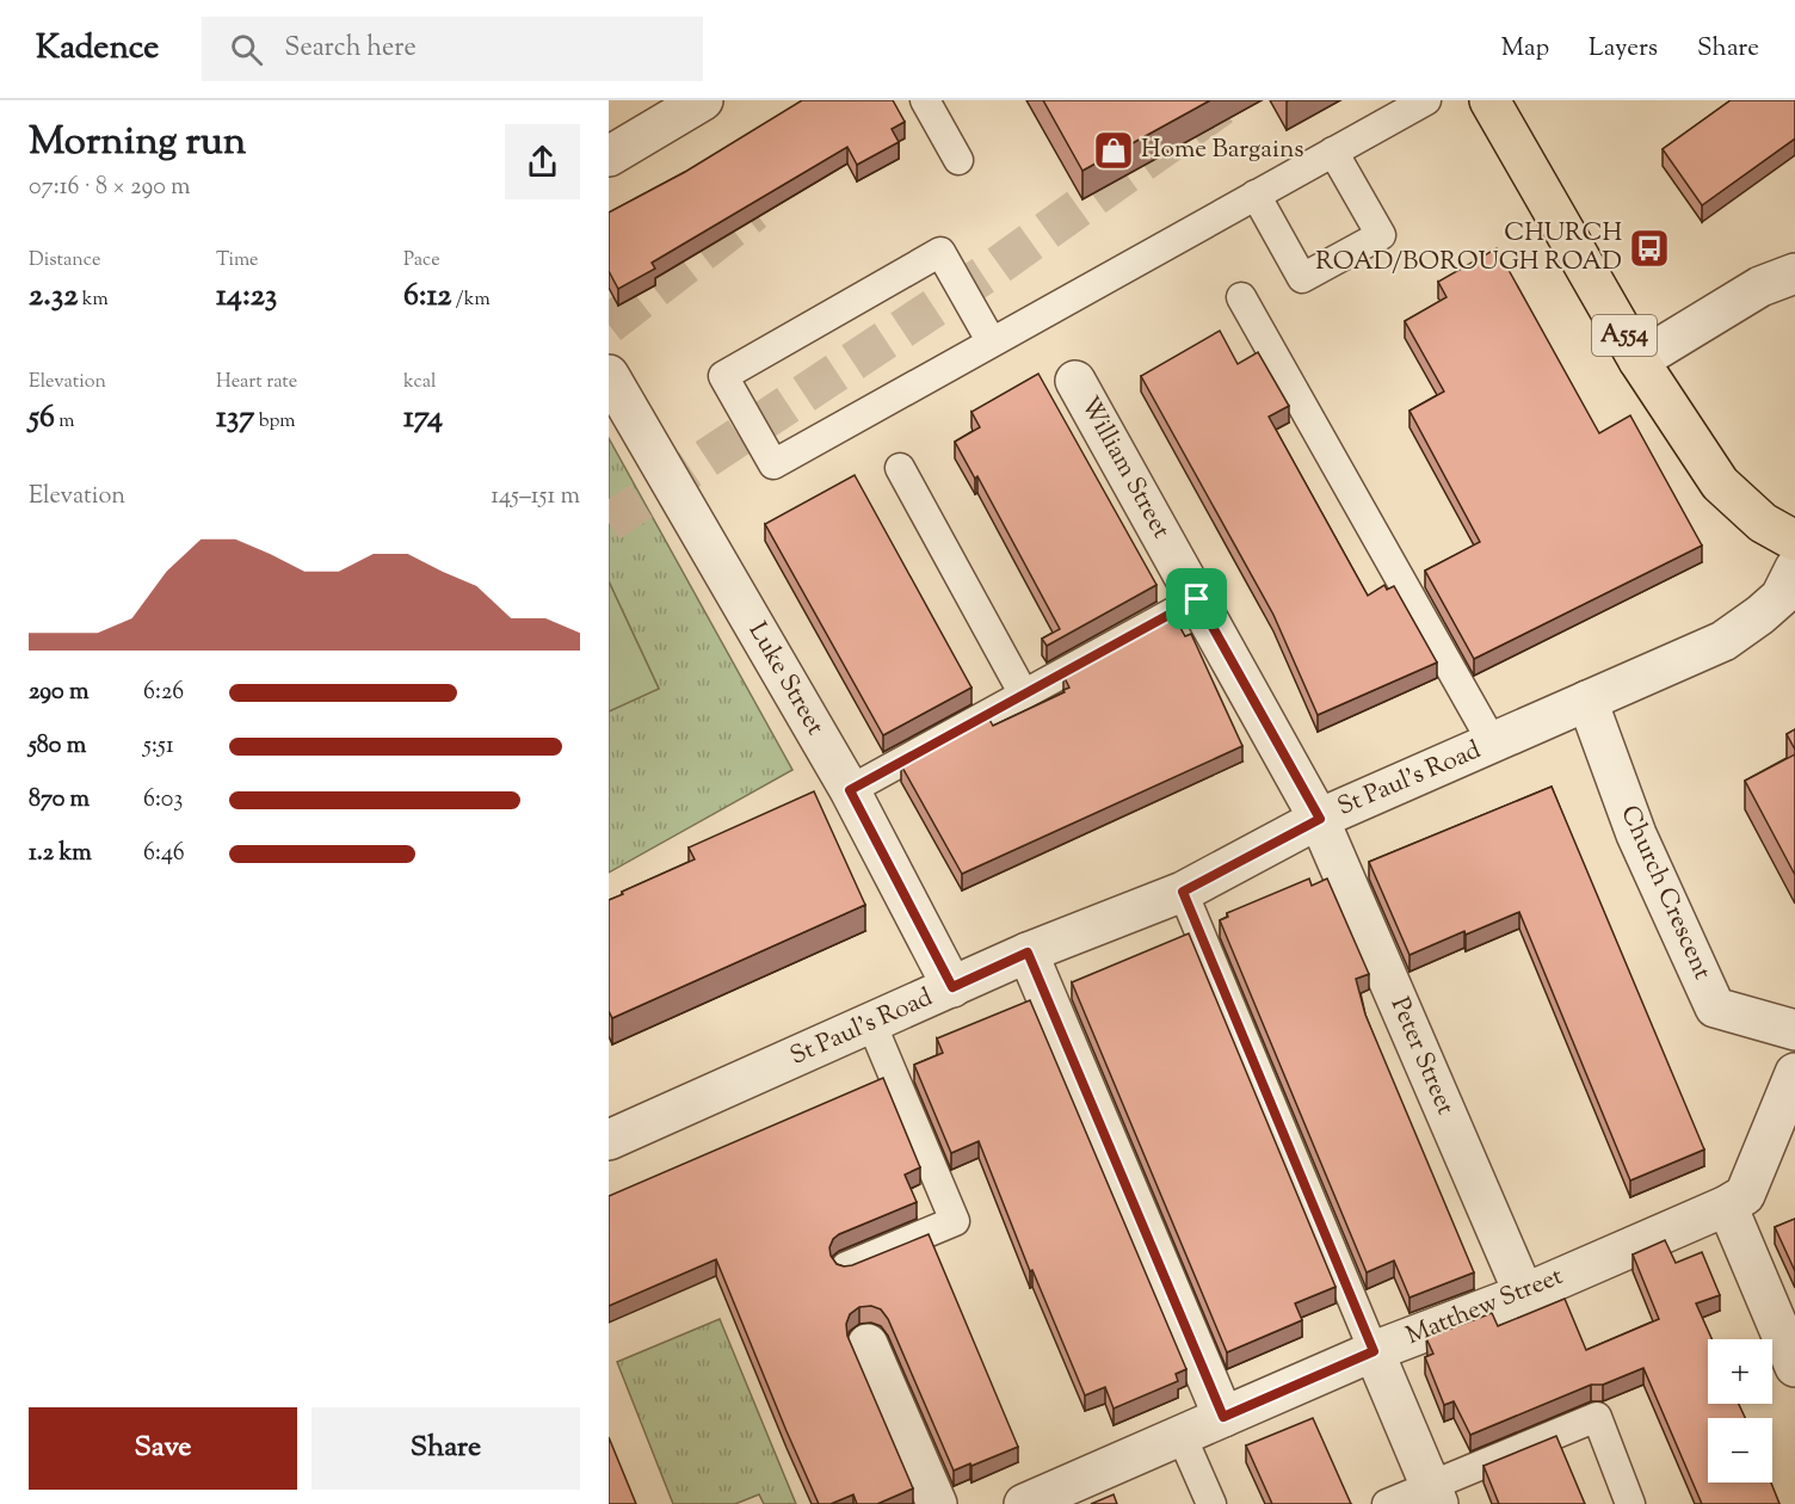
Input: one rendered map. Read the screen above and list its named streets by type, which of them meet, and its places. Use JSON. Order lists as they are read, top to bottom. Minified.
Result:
{"streets":{"main road":["A554"],"street":["William Street","Luke Street","St Paul's Road","Church Crescent","Peter Street","Matthew Street"]},"crossings":[["William Street","St Paul's Road"],["William Street","Peter Street"],["Luke Street","St Paul's Road"],["St Paul's Road","Church Crescent"],["St Paul's Road","Peter Street"],["Peter Street","Matthew Street"]],"places":{"shop":["Home Bargains"],"bus stop":["CHURCH ROAD/BOROUGH ROAD"]},"page":{"header":"Kadence","search":"Search here","nav":["Map","Layers","Share"],"heading":["Morning run","07:16 · 8 × 290 m"],"stats":[["Distance","2.32 km"],["Time","14:23"],["Pace","6:12 /km"],["Elevation","56 m"],["Heart rate","137 bpm"],["kcal","174"]],"chart":["Elevation","145–151 m"],"list":[{"name":"290 m","note":"6:26"},{"name":"580 m","note":"5:51"},{"name":"870 m","note":"6:03"},{"name":"1.2 km","note":"6:46"}],"map_buttons":["+","−"],"buttons":["Save","Share"]}}
